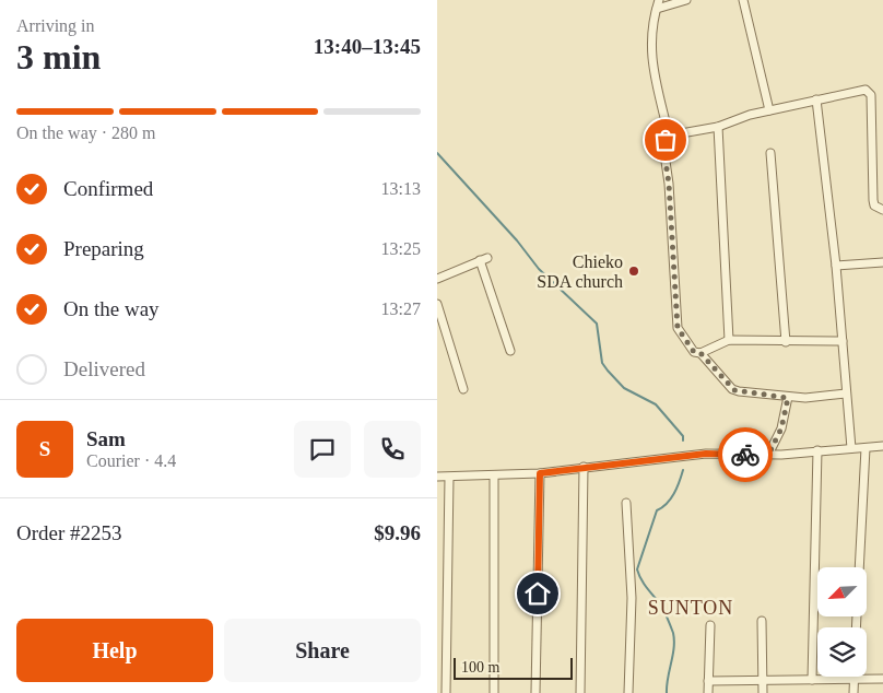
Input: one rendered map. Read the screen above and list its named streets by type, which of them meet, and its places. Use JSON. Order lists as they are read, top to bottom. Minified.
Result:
{"districts":["SUNTON"],"places":["Chieko SDA church"],"scale_bar":"100 m","north":"bottom left","page":{"heading":["3 min","Arriving in","13:40–13:45"],"panel":["Sam","Courier · 4.4","Order #2253","$9.96"],"bar":"On the way · 280 m","list":[["Confirmed","13:13"],["Preparing","13:25"],["On the way","13:27"],"Delivered"],"round":"S","buttons":["Help","Share"],"scale":"100 m"}}
